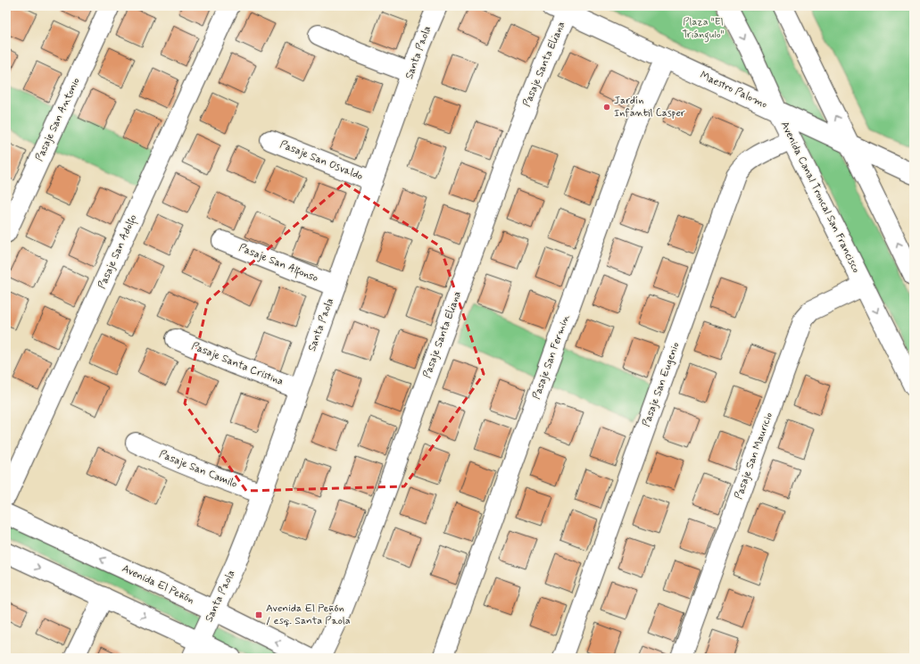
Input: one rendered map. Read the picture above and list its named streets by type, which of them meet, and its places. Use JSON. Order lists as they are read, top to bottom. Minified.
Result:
{"streets":{"street":["Santa Paola","Pasaje Santa Eliana","Maestro Palomo","Pasaje San Antonio","Pasaje San Osvaldo","Avenida Canal Troncal San Francisco","Pasaje San Adolfo","Pasaje San Alfonso","Pasaje San Fermin","Pasaje Santa Cristina","Pasaje San Eugenio","Pasaje San Mauricio","Pasaje San Camilo","Avenida El Peñón"]},"crossings":[["Santa Paola","Pasaje San Osvaldo"],["Santa Paola","Pasaje San Alfonso"],["Santa Paola","Pasaje Santa Cristina"],["Santa Paola","Pasaje San Camilo"],["Santa Paola","Avenida El Peñón"],["Pasaje Santa Eliana","Maestro Palomo"],["Maestro Palomo","Avenida Canal Troncal San Francisco"],["Maestro Palomo","Pasaje San Fermin"],["Avenida Canal Troncal San Francisco","Pasaje San Eugenio"],["Avenida Canal Troncal San Francisco","Pasaje San Mauricio"]],"parks":["Plaza \"El Triángulo\""],"places":{"other":["Jardín Infantil Casper"],"transit":["Avenida El Peñón / esq. Santa Paola"]}}
